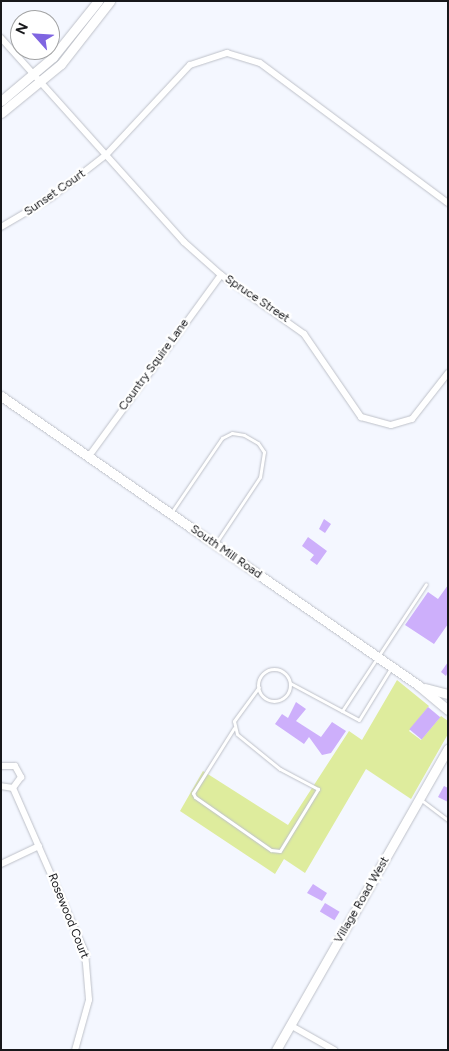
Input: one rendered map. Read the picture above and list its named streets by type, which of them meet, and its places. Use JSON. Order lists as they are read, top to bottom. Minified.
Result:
{"streets":{"street":["Sunset Court","Spruce Street","Country Squire Lane","South Mill Road","Village Road West","Rosewood Court"]},"crossings":[["Sunset Court","Spruce Street"],["Spruce Street","Country Squire Lane"],["Country Squire Lane","South Mill Road"]],"north":"top left"}
